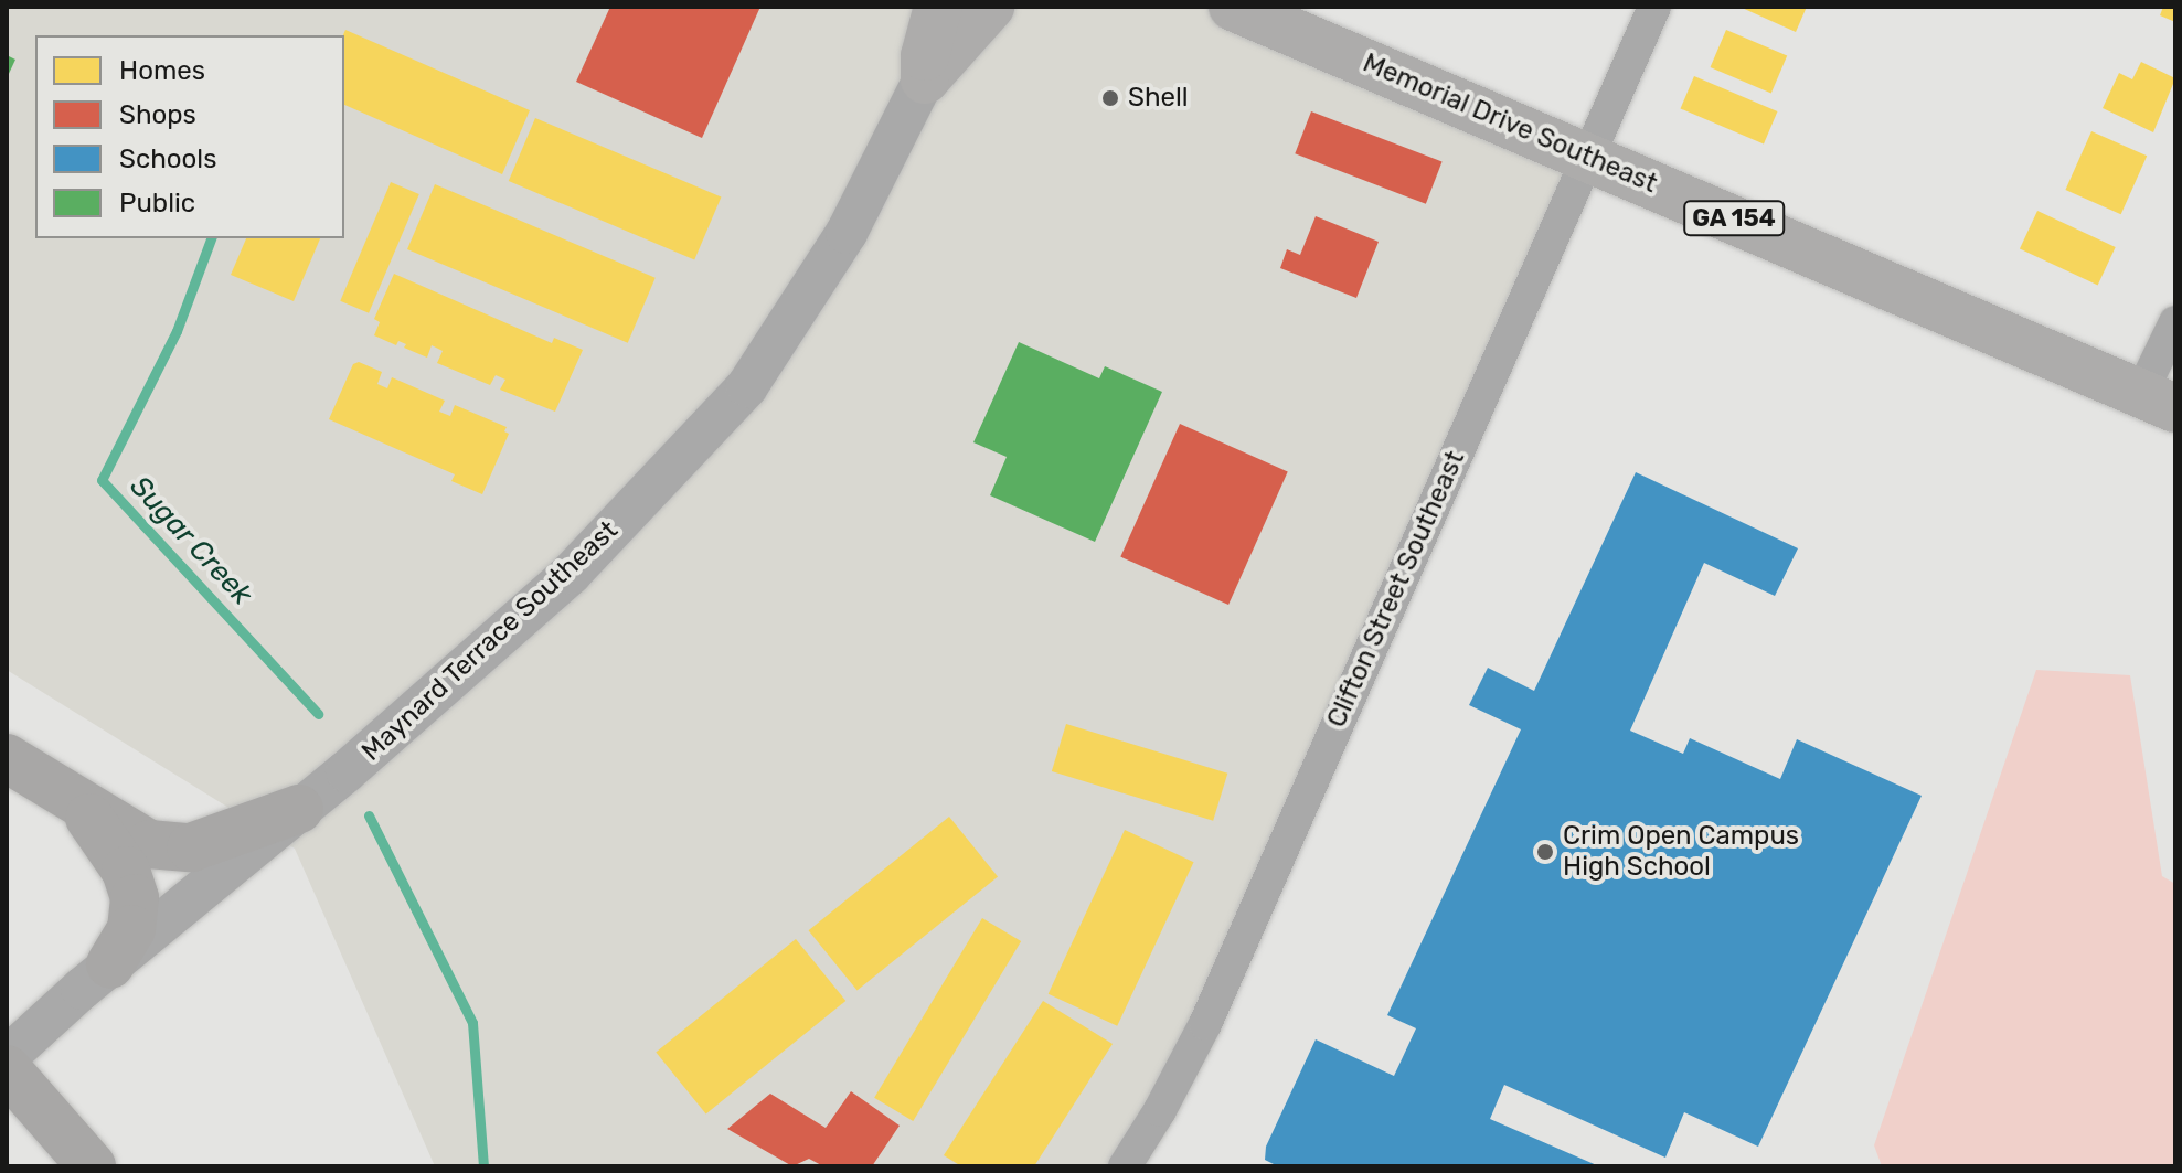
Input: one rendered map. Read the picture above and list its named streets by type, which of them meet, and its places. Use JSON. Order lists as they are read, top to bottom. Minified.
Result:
{"streets":{"main road":["Memorial Drive Southeast","GA 154"],"street":["Clifton Street Southeast","Maynard Terrace Southeast"]},"crossings":[["Memorial Drive Southeast","Clifton Street Southeast"]],"water":["Sugar Creek"],"places":["Shell","Crim Open Campus High School"],"legend":["Homes","Shops","Schools","Public"]}
